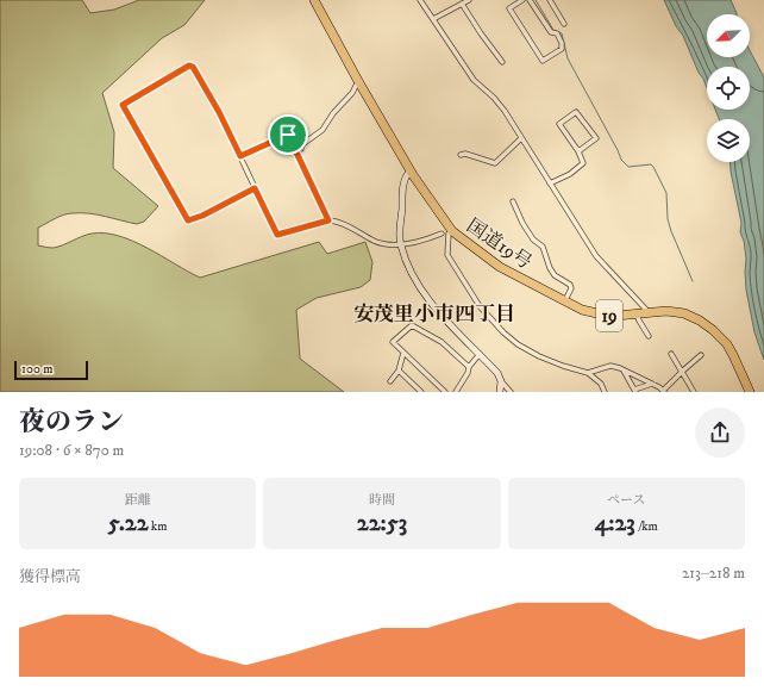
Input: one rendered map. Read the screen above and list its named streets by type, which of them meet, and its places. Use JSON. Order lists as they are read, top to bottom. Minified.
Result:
{"streets":{"highway":["国道19号","19"]},"districts":["安茂里小市四丁目"],"scale_bar":"100 m","north":"bottom left","page":{"scale":"100 m","heading":["夜のラン","19:08 · 6 × 870 m"],"stats":[["距離","5.22 km"],["時間","22:53"],["ペース","4:23 /km"]],"chart":["獲得標高","213–218 m"]}}
